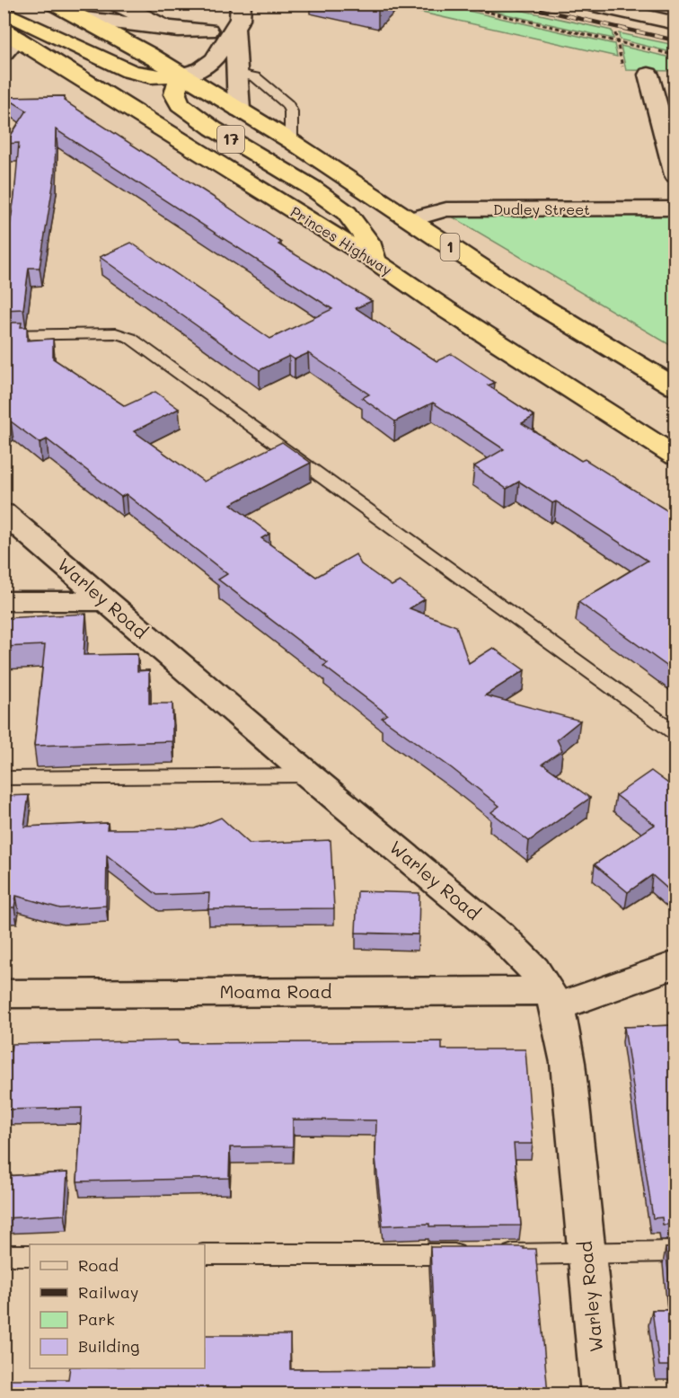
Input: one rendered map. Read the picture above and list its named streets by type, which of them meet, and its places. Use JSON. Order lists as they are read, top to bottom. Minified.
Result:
{"streets":{"highway":["17","Princes Highway","1"],"street":["Dudley Street","Warley Road","Moama Road"]},"crossings":[["17","Princes Highway"],["17","1"],["Dudley Street","1"],["Warley Road","Moama Road"]],"legend":["Road","Railway","Park","Building"]}
